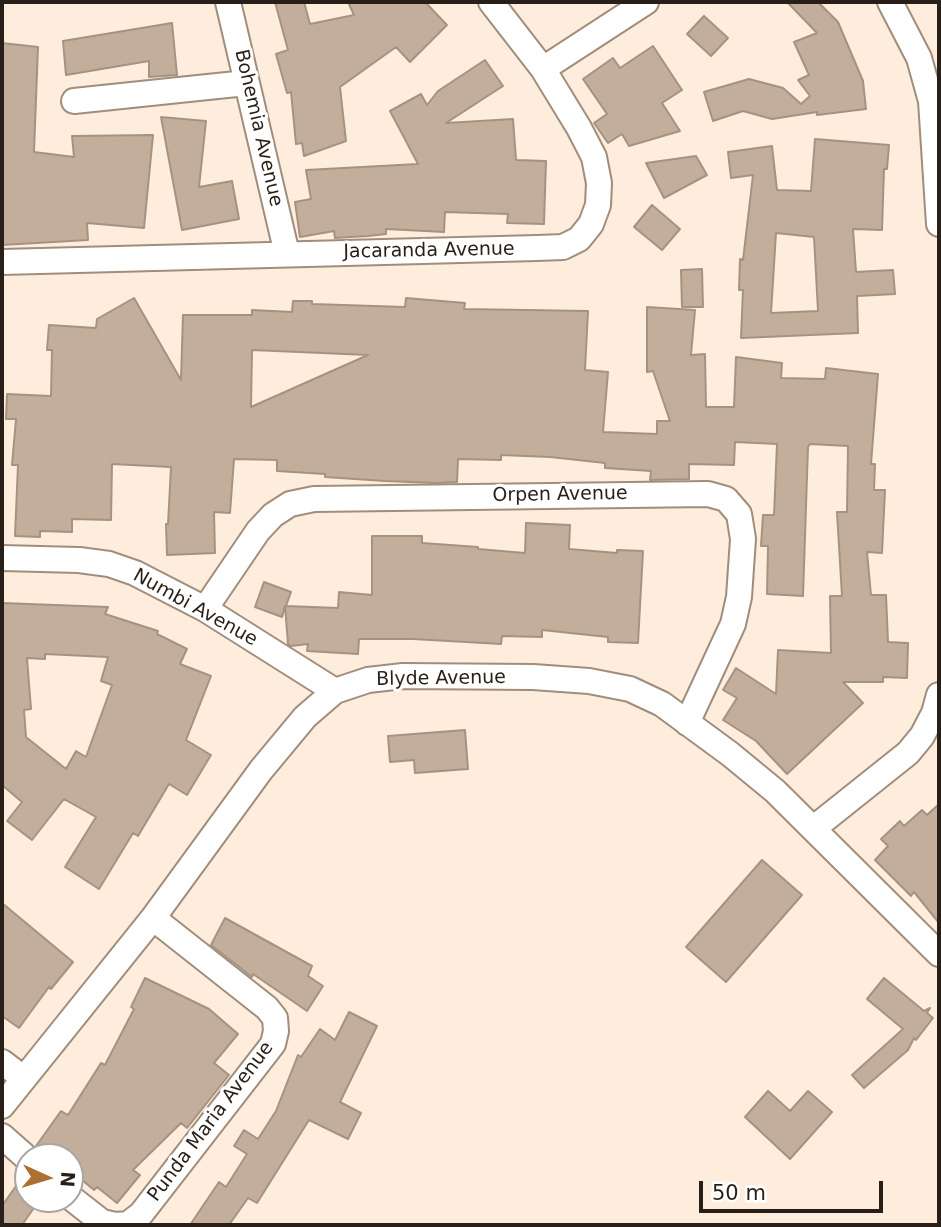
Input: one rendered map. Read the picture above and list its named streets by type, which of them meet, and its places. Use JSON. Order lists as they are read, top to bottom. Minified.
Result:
{"streets":{"street":["Bohemia Avenue","Jacaranda Avenue","Orpen Avenue","Numbi Avenue","Blyde Avenue","Punda Maria Avenue"]},"crossings":[["Bohemia Avenue","Jacaranda Avenue"],["Orpen Avenue","Numbi Avenue"],["Orpen Avenue","Blyde Avenue"],["Numbi Avenue","Blyde Avenue"],["Blyde Avenue","Punda Maria Avenue"]],"scale_bar":"50 m","north":"right"}
